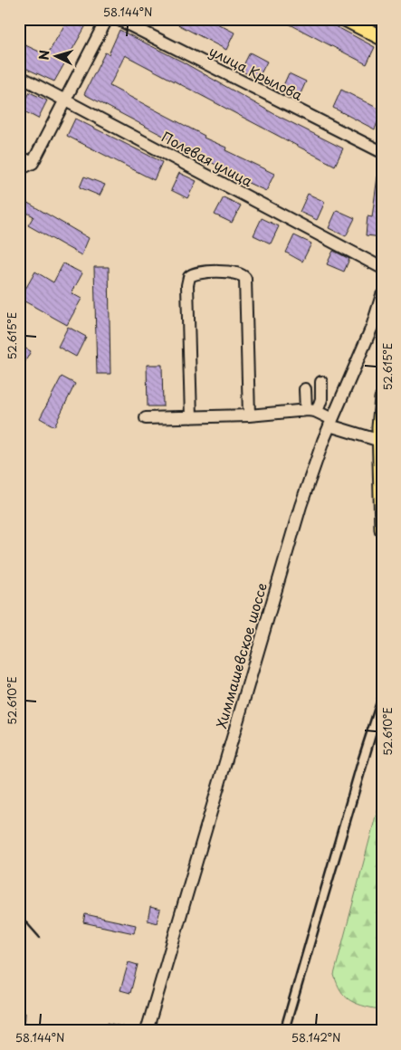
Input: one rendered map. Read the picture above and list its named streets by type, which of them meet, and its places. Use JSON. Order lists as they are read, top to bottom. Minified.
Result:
{"streets":{"street":["улица Крылова","Полевая улица","Химмашевское шоссе"]},"north":"left","coordinates":["58.144°N","52.615°E","52.610°E","58.142°N"]}
